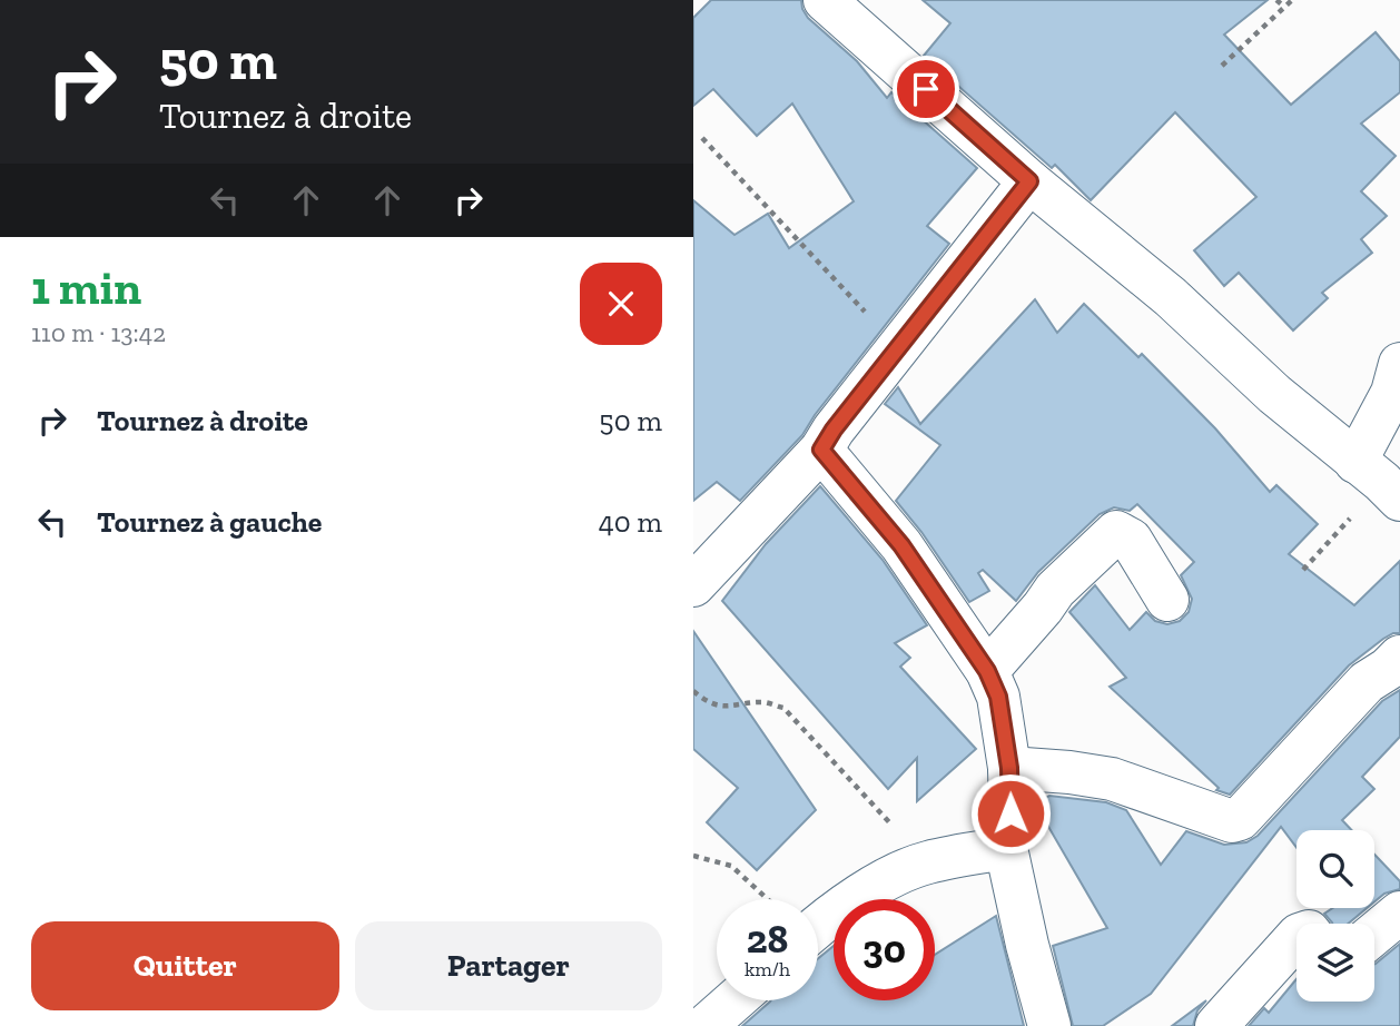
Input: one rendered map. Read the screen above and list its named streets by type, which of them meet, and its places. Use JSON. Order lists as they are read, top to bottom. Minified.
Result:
{"page":{"turn":["50 m","Tournez à droite"],"heading":["1 min","110 m · 13:42"],"list":[{"name":"Tournez à droite","value":"50 m"},{"name":"Tournez à gauche","value":"40 m"}],"speed":"28 km/h","limit":"30","buttons":["Quitter","Partager"]}}
